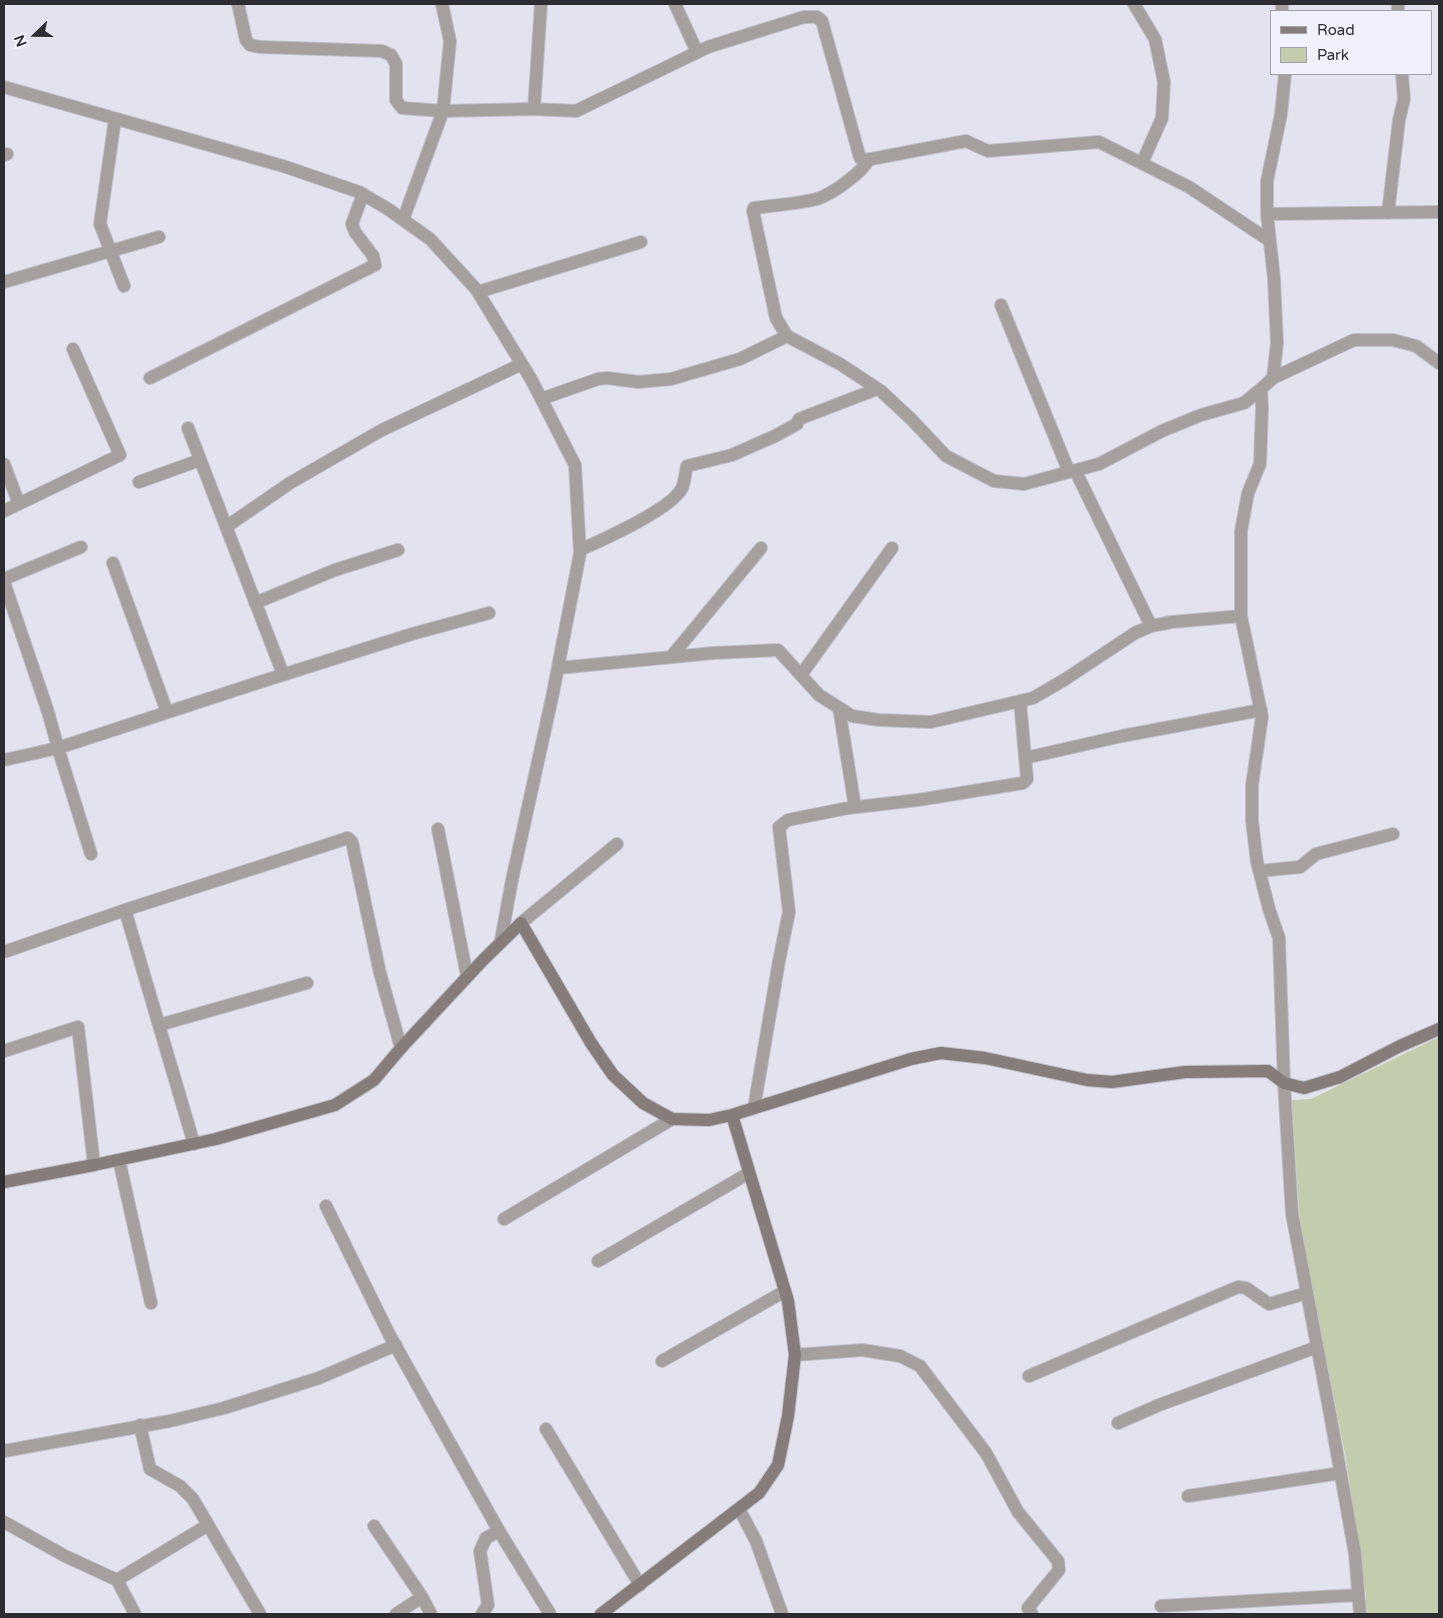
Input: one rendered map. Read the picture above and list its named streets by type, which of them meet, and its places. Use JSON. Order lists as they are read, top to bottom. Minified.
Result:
{"legend":["Road","Park"],"north":"left"}
